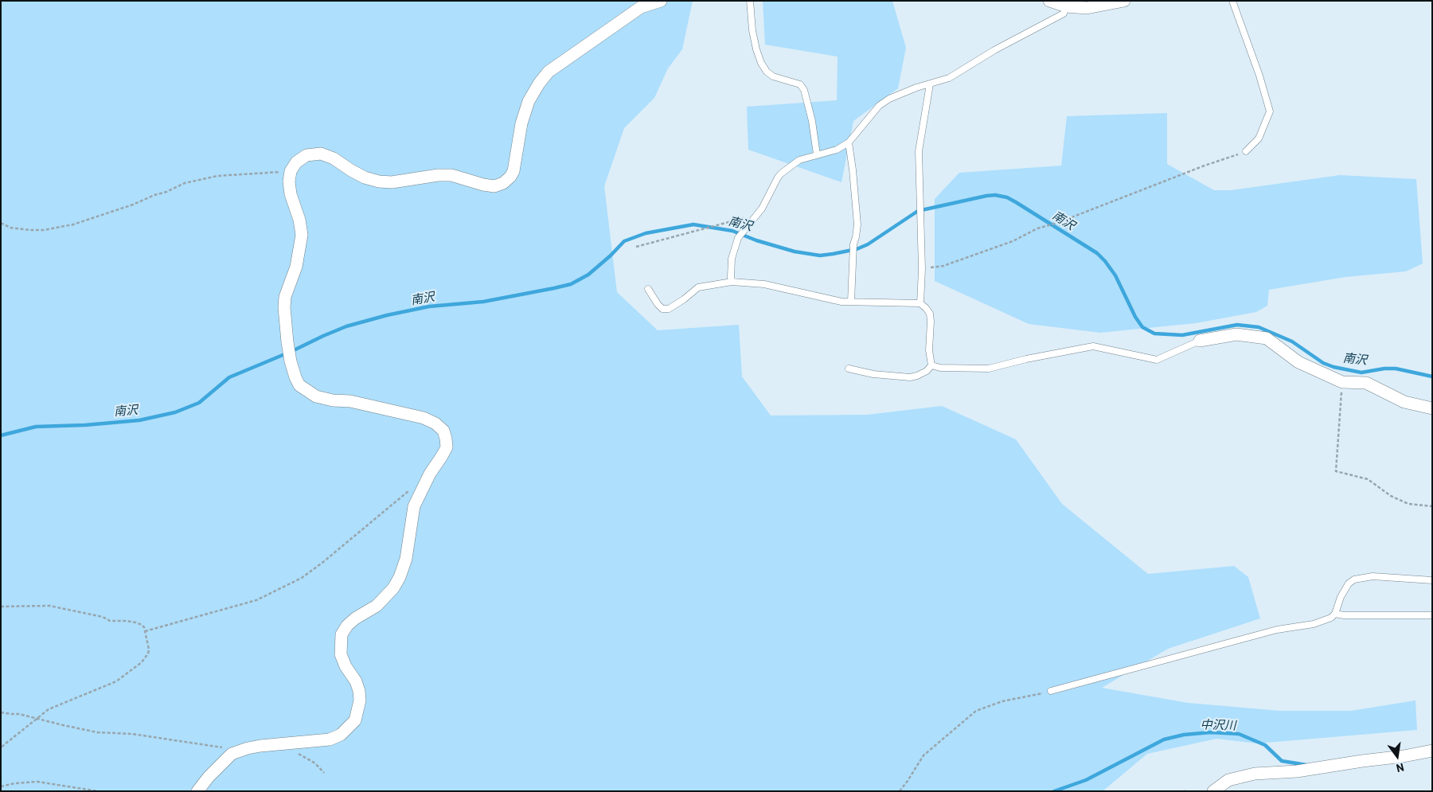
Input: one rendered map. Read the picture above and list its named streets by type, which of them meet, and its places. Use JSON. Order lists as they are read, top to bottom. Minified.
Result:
{"water":["南沢","中沢川"],"north":"bottom"}
